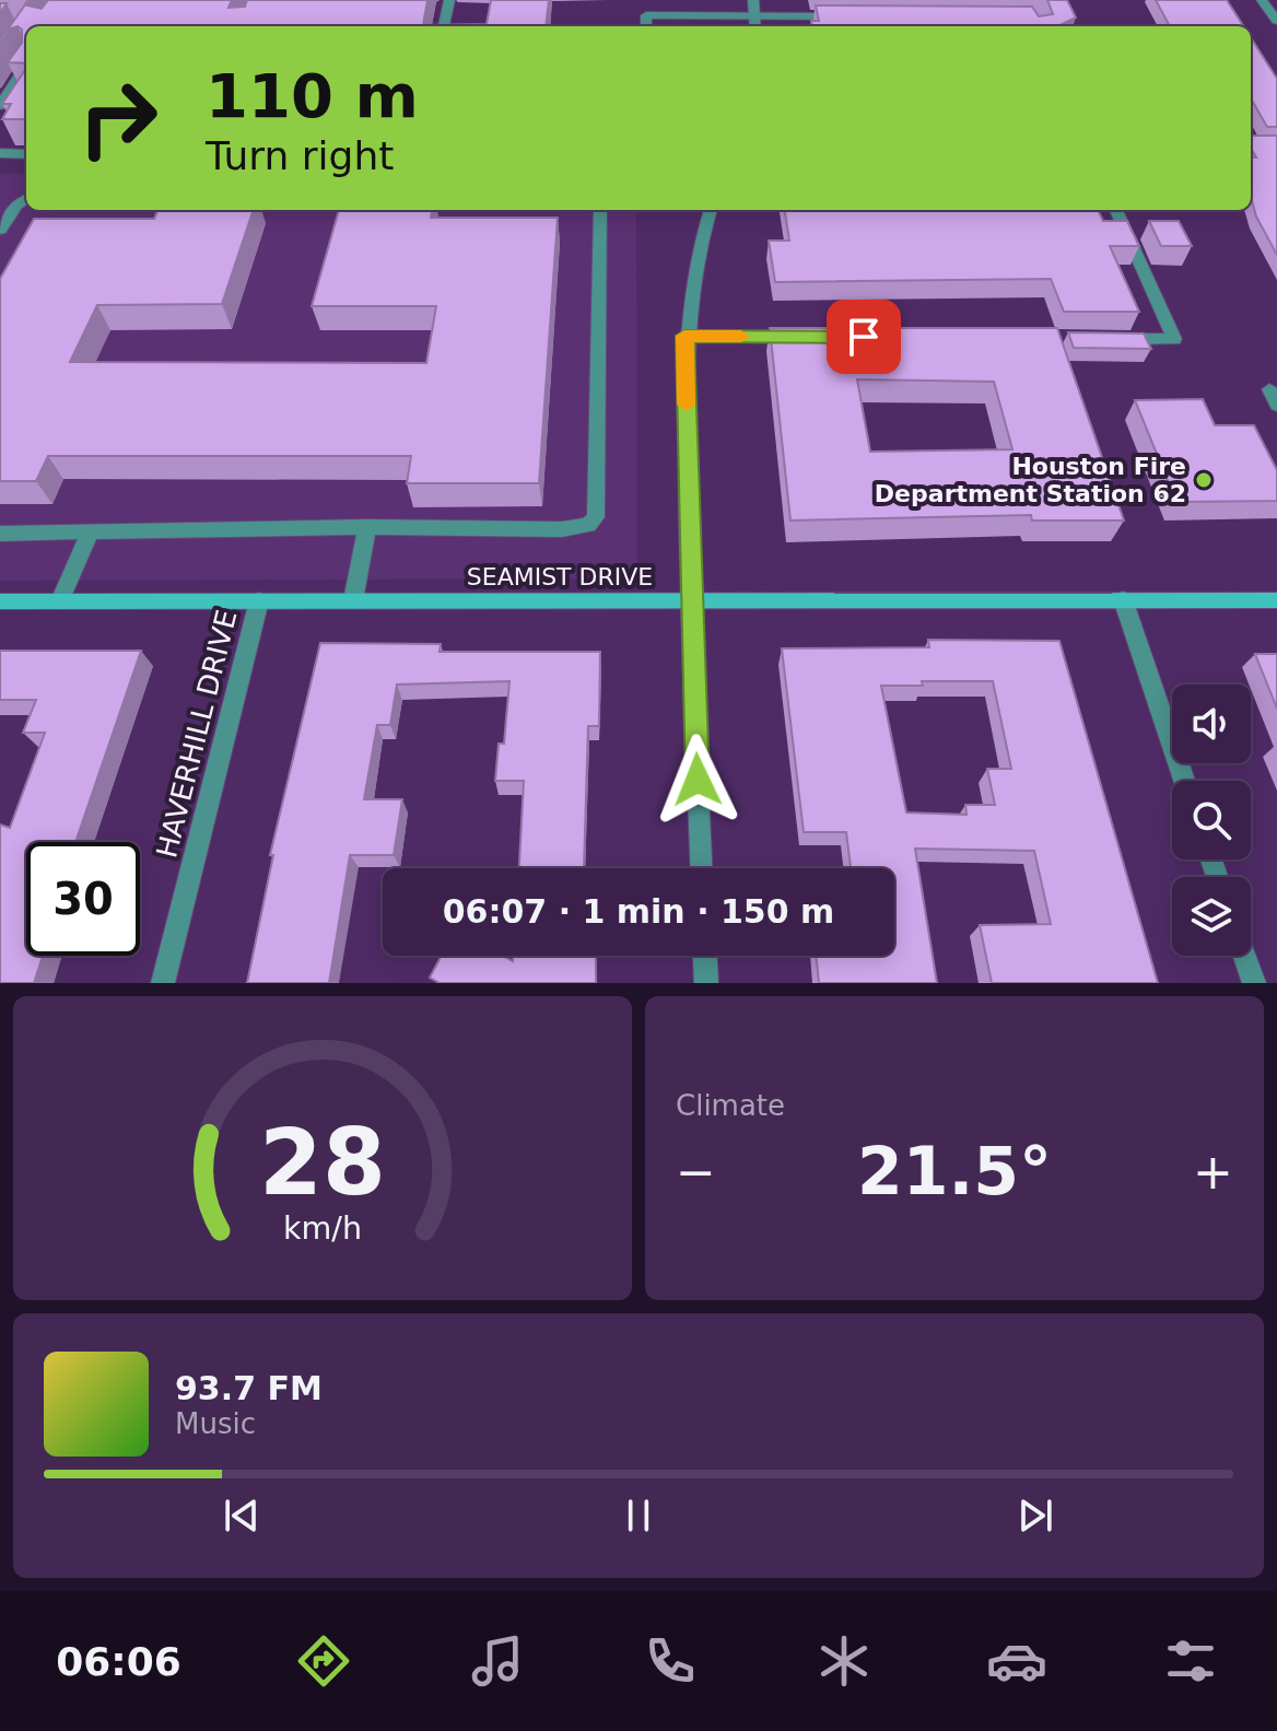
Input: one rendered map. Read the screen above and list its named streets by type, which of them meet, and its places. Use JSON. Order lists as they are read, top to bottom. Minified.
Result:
{"streets":{"street":["SEAMIST DRIVE","HAVERHILL DRIVE"]},"crossings":[["SEAMIST DRIVE","HAVERHILL DRIVE"]],"places":["Houston Fire Department Station 62"],"page":{"turn":["110 m","Turn right"],"limit":"30","trip":"06:07 · 1 min · 150 m","tile":"Climate","heat":["−","21.5°","+"],"song":["93.7 FM","Music"],"tabs":"06:06","gauge":["28","km/h"]}}
